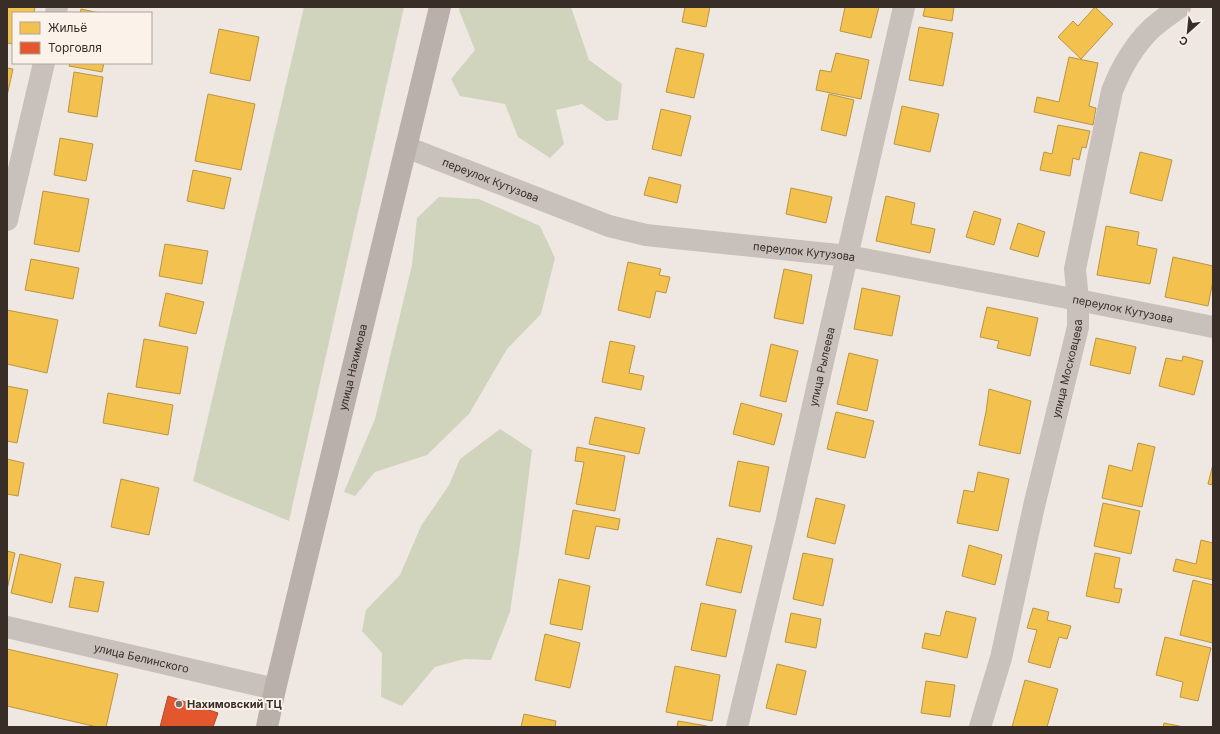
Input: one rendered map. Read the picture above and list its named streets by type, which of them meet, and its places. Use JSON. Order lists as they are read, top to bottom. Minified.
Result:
{"streets":{"main road":["улица Нахимова"],"street":["переулок Кутузова","улица Рылеева","улица Московцева","улица Белинского"]},"crossings":[["переулок Кутузова","улица Нахимова"],["переулок Кутузова","улица Рылеева"],["переулок Кутузова","улица Московцева"],["улица Нахимова","улица Белинского"]],"places":["Нахимовский ТЦ"],"legend":["Жильё","Торговля"],"north":"bottom left"}
